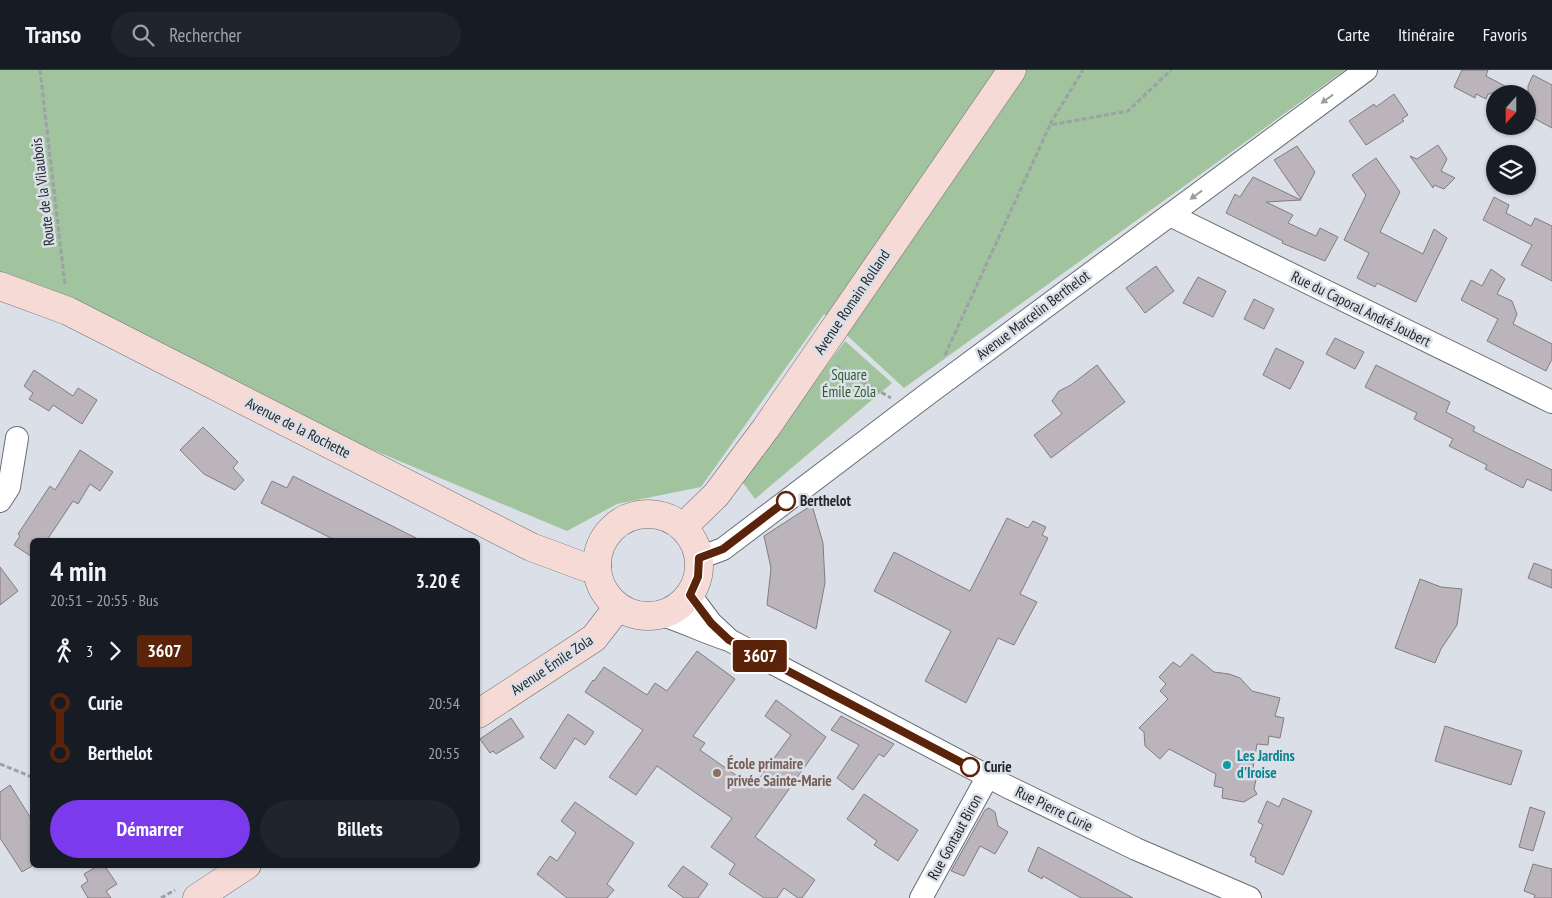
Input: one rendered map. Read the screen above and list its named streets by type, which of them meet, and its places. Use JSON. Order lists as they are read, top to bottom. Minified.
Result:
{"streets":{"main road":["Avenue Romain Rolland","Avenue de la Rochette","Avenue Émile Zola"],"street":["Rue du Caporal André Joubert","Avenue Marcelin Berthelot","Rue Pierre Curie","Rue Gontaut Biron"],"path":["Route de la Vilaubois"]},"crossings":[["Route de la Vilaubois","Avenue de la Rochette"],["Avenue Romain Rolland","Avenue Marcelin Berthelot"],["Avenue Romain Rolland","Avenue de la Rochette"],["Avenue Romain Rolland","Avenue Émile Zola"],["Avenue Romain Rolland","Rue Pierre Curie"],["Rue du Caporal André Joubert","Avenue Marcelin Berthelot"],["Avenue Marcelin Berthelot","Avenue de la Rochette"],["Avenue Marcelin Berthelot","Avenue Émile Zola"],["Avenue Marcelin Berthelot","Rue Pierre Curie"],["Avenue de la Rochette","Avenue Émile Zola"],["Avenue de la Rochette","Rue Pierre Curie"],["Avenue Émile Zola","Rue Pierre Curie"],["Rue Pierre Curie","Rue Gontaut Biron"]],"parks":["Square Émile Zola"],"places":["Berthelot","Les Jardins d'Iroise","Curie","École primaire privée Sainte-Marie"],"lines":["bus line 3607"],"north":"bottom","page":{"header":"Transo","search":"Rechercher","nav":["Carte","Itinéraire","Favoris"],"on_map":"3607","heading":["4 min","20:51 – 20:55 · Bus","3.20 €"],"legs":["3","3607"],"list":[{"name":"Curie","value":"20:54"},{"name":"Berthelot","value":"20:55"}],"buttons":["Démarrer","Billets"]}}
